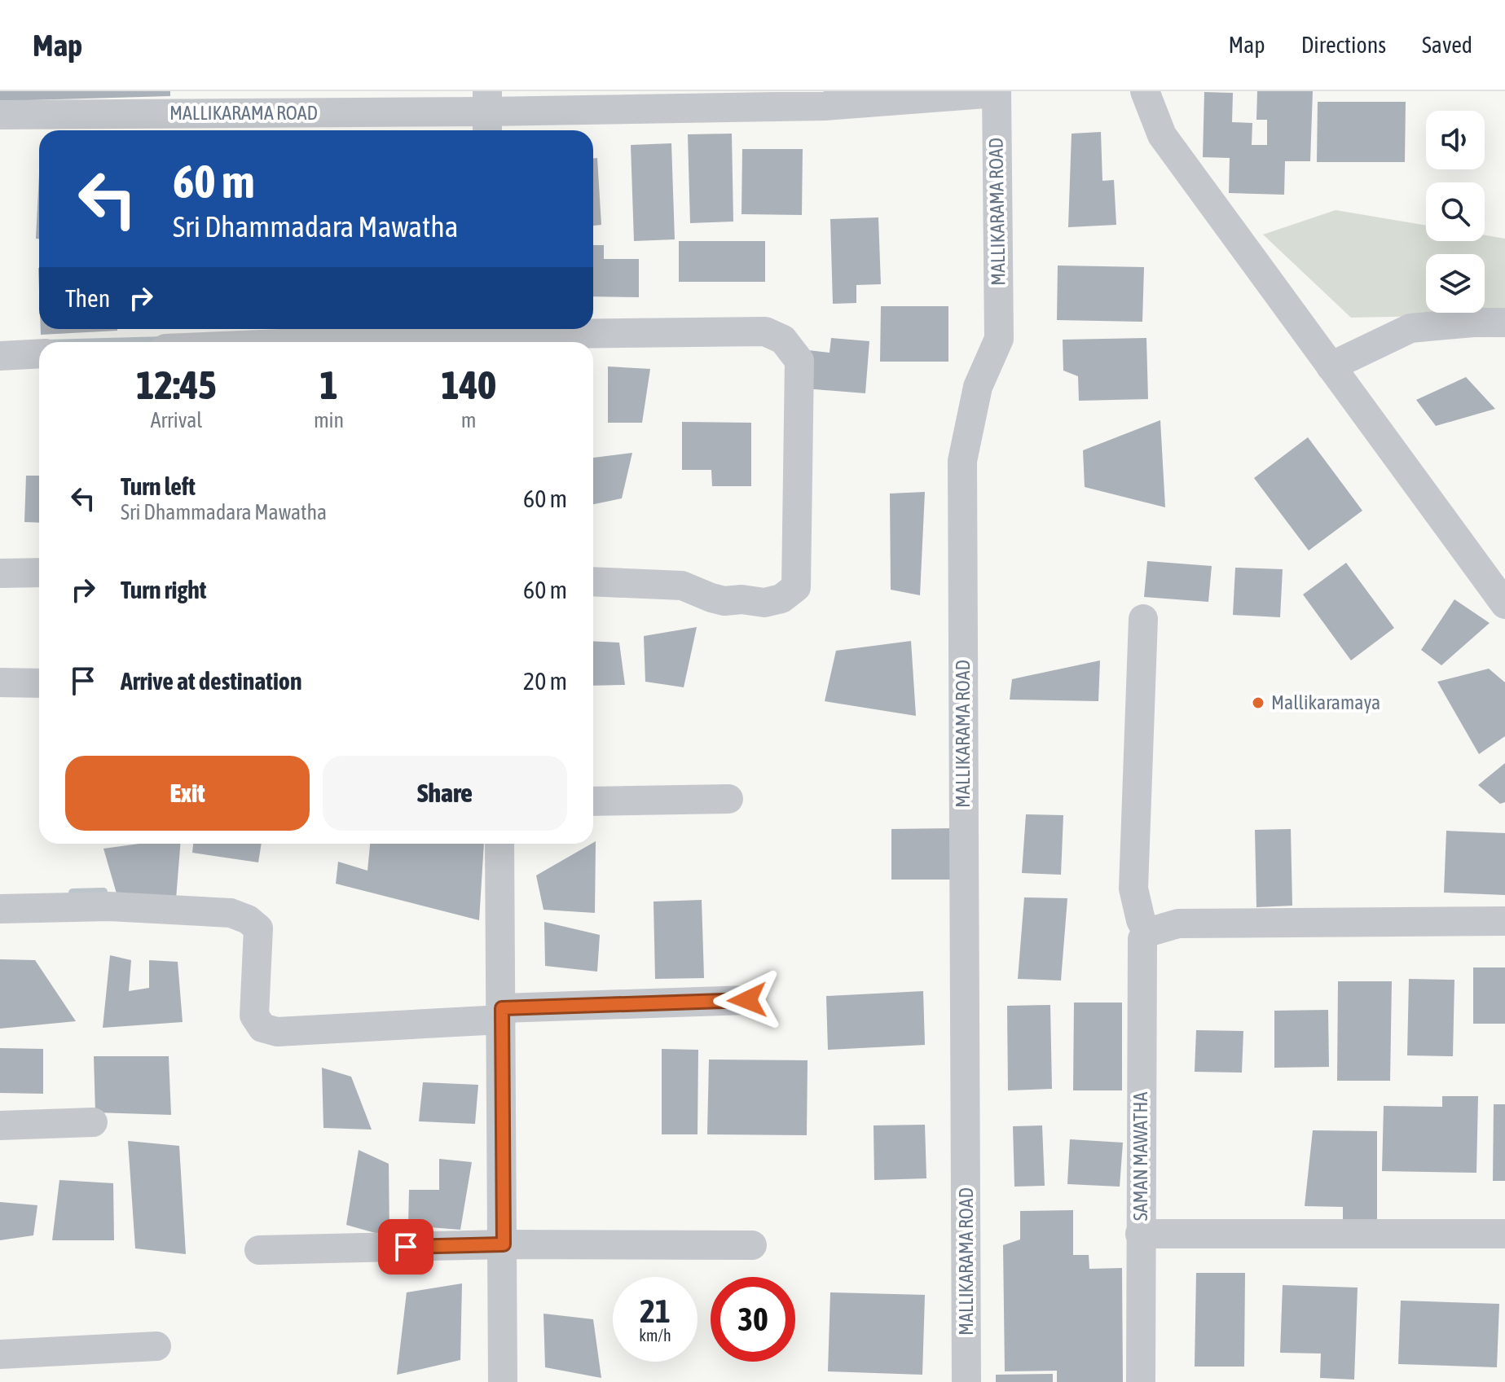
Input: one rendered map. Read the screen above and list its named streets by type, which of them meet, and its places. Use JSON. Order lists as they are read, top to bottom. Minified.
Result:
{"streets":{"street":["MALLIKARAMA ROAD","SAMAN MAWATHA"]},"places":["Mallikaramaya"],"page":{"header":"Map","nav":["Map","Directions","Saved"],"turn":["60 m","Sri Dhammadara Mawatha"],"then":"Then","eta":["12:45","Arrival","1","min","140","m"],"list":[{"name":"Turn left","note":"Sri Dhammadara Mawatha","value":"60 m"},{"name":"Turn right","value":"60 m"},{"name":"Arrive at destination","value":"20 m"}],"buttons":["Exit","Share"],"speed":"21 km/h","limit":"30"}}
